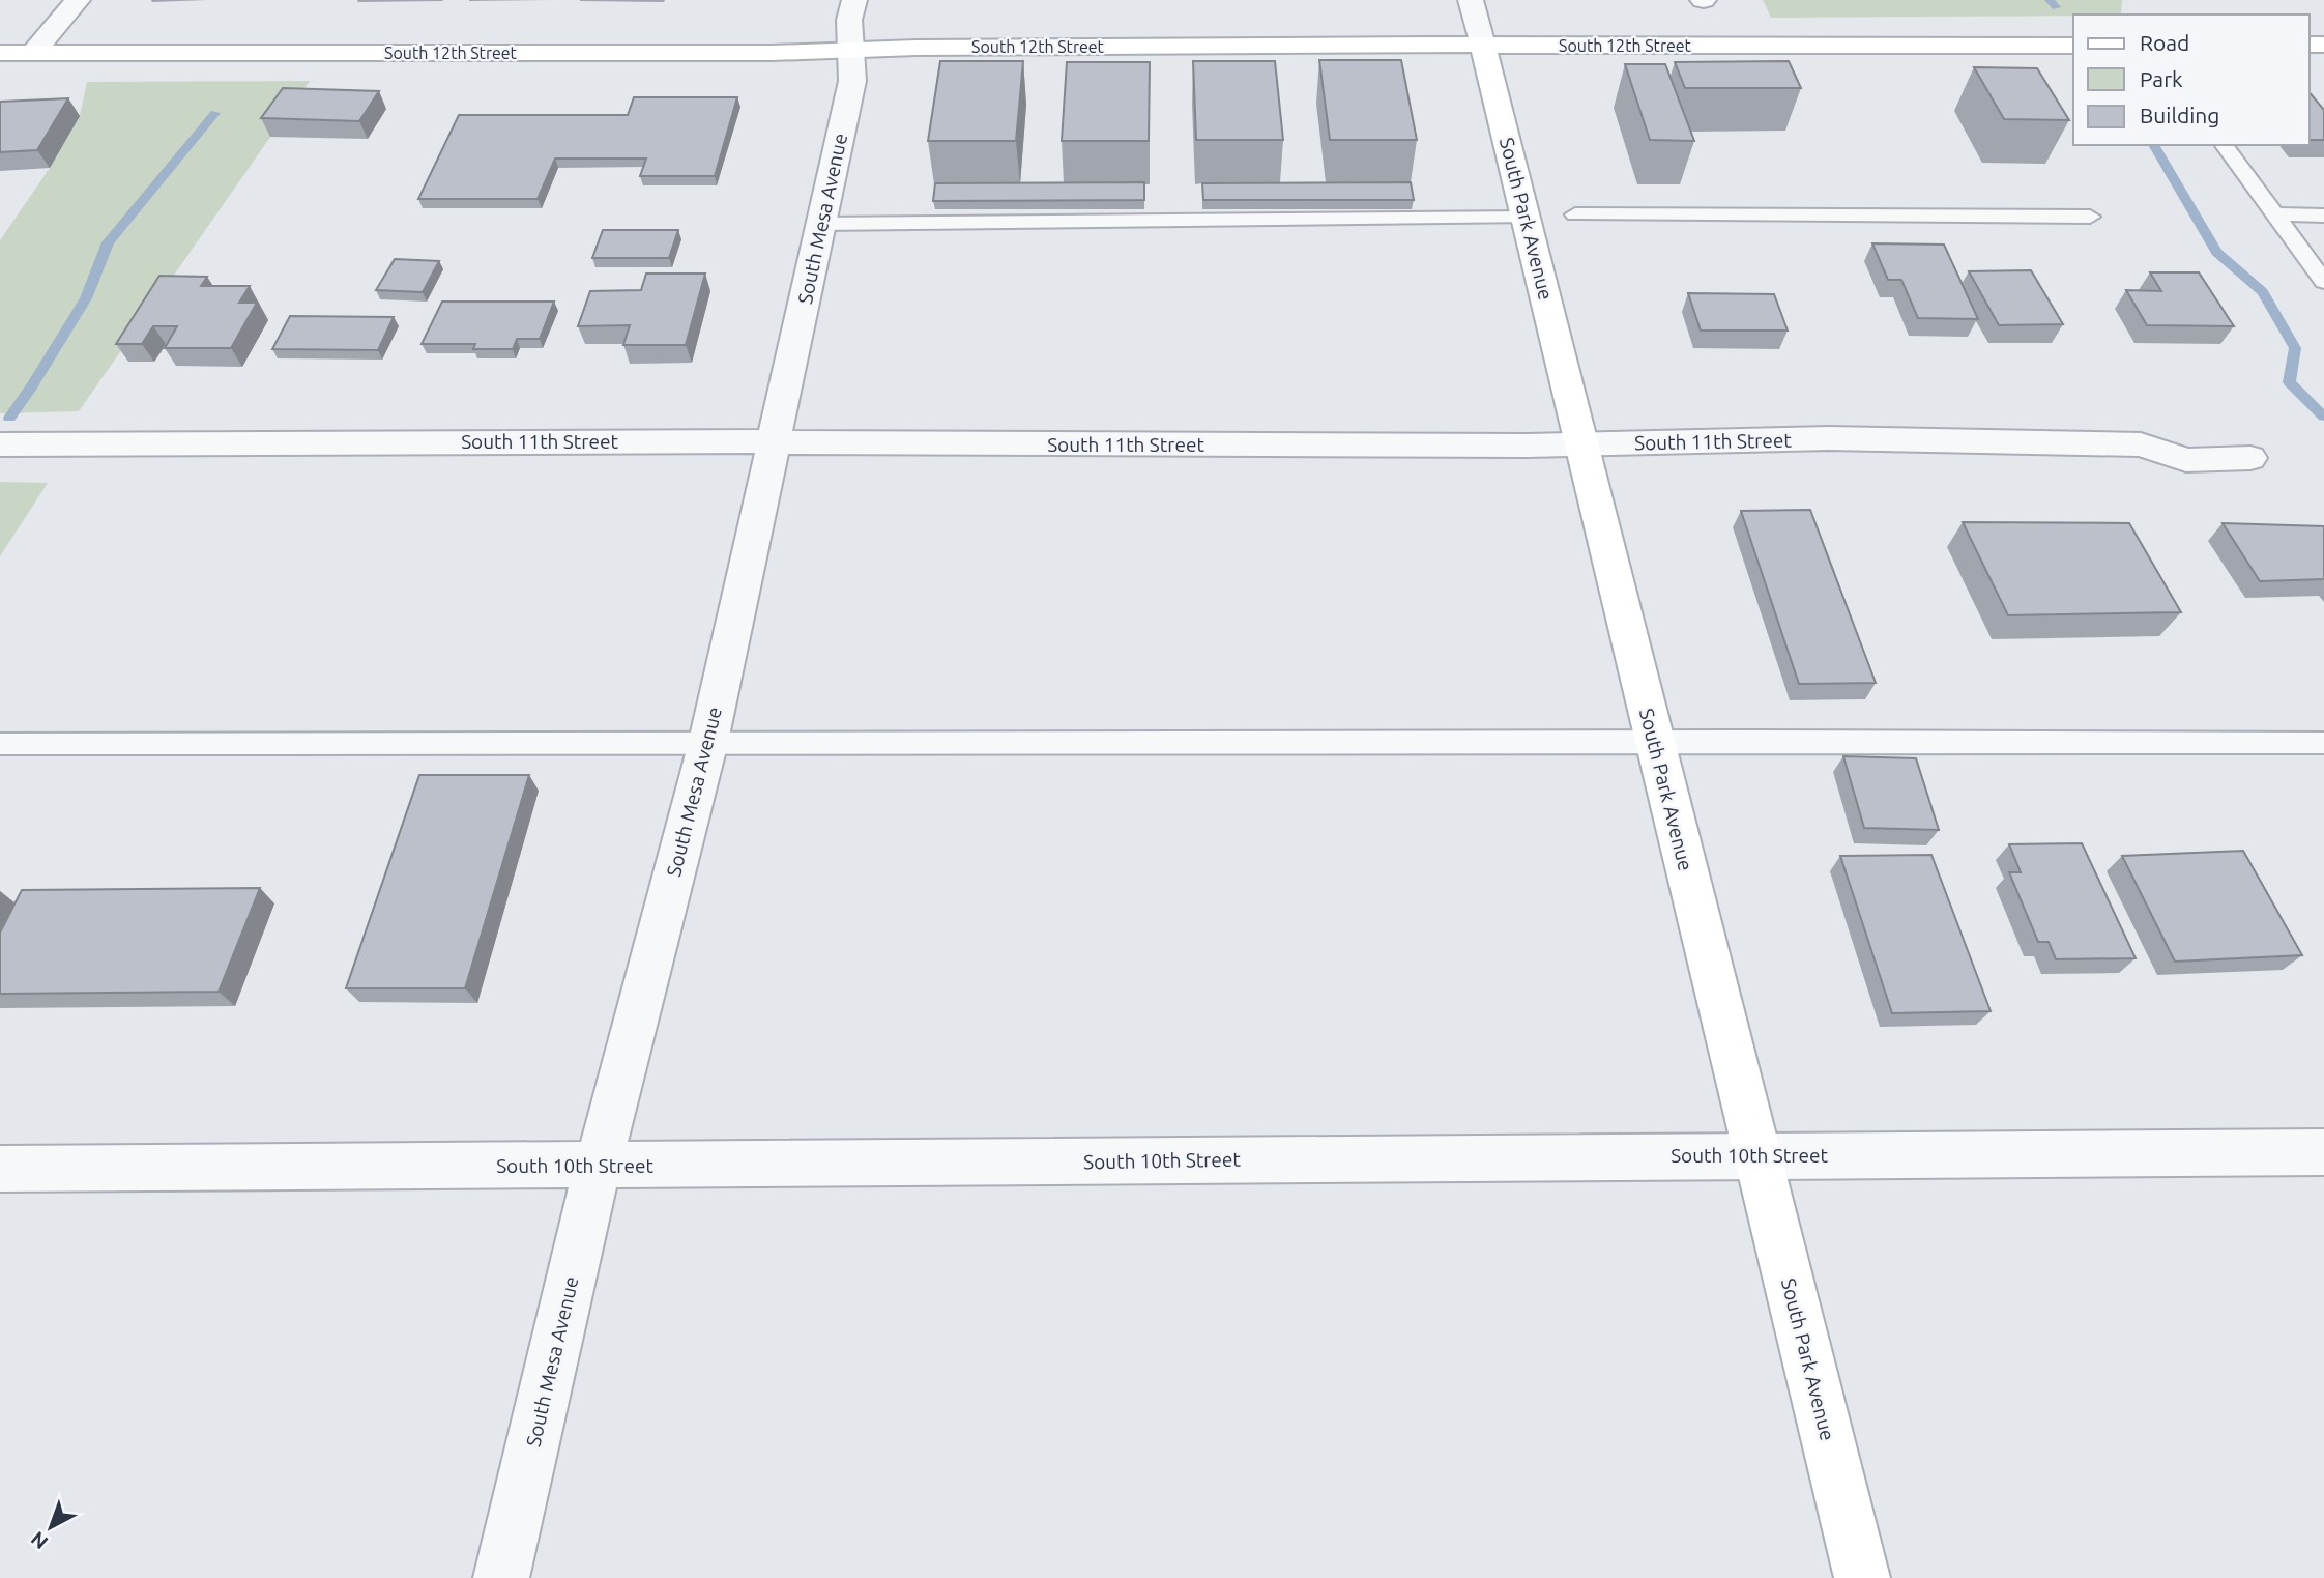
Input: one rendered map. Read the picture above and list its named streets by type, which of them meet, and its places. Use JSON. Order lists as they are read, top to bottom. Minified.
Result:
{"streets":{"street":["South 12th Street","South Mesa Avenue","South Park Avenue","South 11th Street","South 10th Street"]},"crossings":[["South 12th Street","South Mesa Avenue"],["South 12th Street","South Park Avenue"],["South Mesa Avenue","South 11th Street"],["South Mesa Avenue","South 10th Street"],["South Park Avenue","South 11th Street"],["South Park Avenue","South 10th Street"]],"legend":["Road","Park","Building"],"north":"bottom left"}
